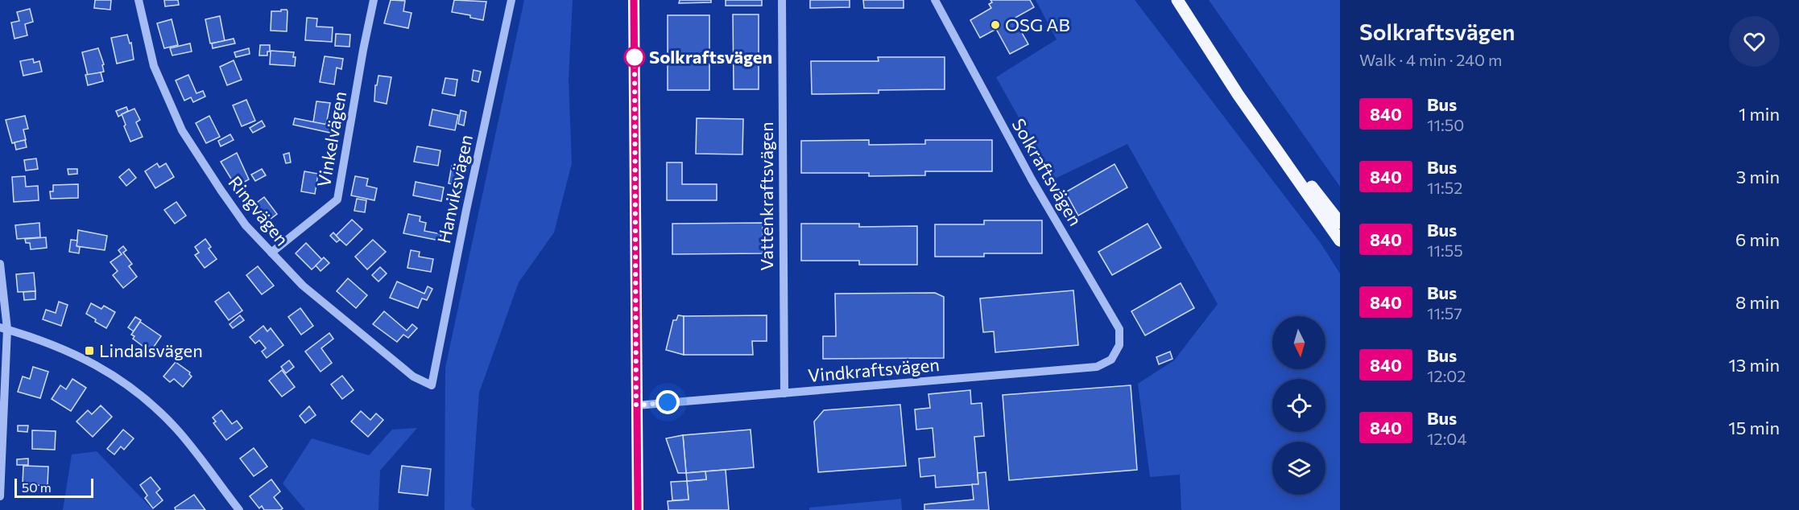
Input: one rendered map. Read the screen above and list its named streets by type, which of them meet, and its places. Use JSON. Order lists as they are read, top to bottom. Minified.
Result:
{"streets":{"street":["Vinkelvägen","Solkraftsvägen","Hanviksvägen","Vattenkraftsvägen","Ringvägen","Vindkraftsvägen"]},"crossings":[["Vinkelvägen","Ringvägen"],["Solkraftsvägen","Vindkraftsvägen"],["Hanviksvägen","Ringvägen"],["Vattenkraftsvägen","Vindkraftsvägen"]],"places":{"other":["OSG AB","Solkraftsvägen"],"transit":["Lindalsvägen"]},"lines":["bus line 840"],"scale_bar":"50 m","north":"bottom","page":{"heading":["Solkraftsvägen","Walk · 4 min · 240 m"],"list":[{"mark":"840","name":"Bus","note":"11:50","value":"1 min"},{"mark":"840","name":"Bus","note":"11:52","value":"3 min"},{"mark":"840","name":"Bus","note":"11:55","value":"6 min"},{"mark":"840","name":"Bus","note":"11:57","value":"8 min"},{"mark":"840","name":"Bus","note":"12:02","value":"13 min"},{"mark":"840","name":"Bus","note":"12:04","value":"15 min"}],"scale":"50 m"}}
